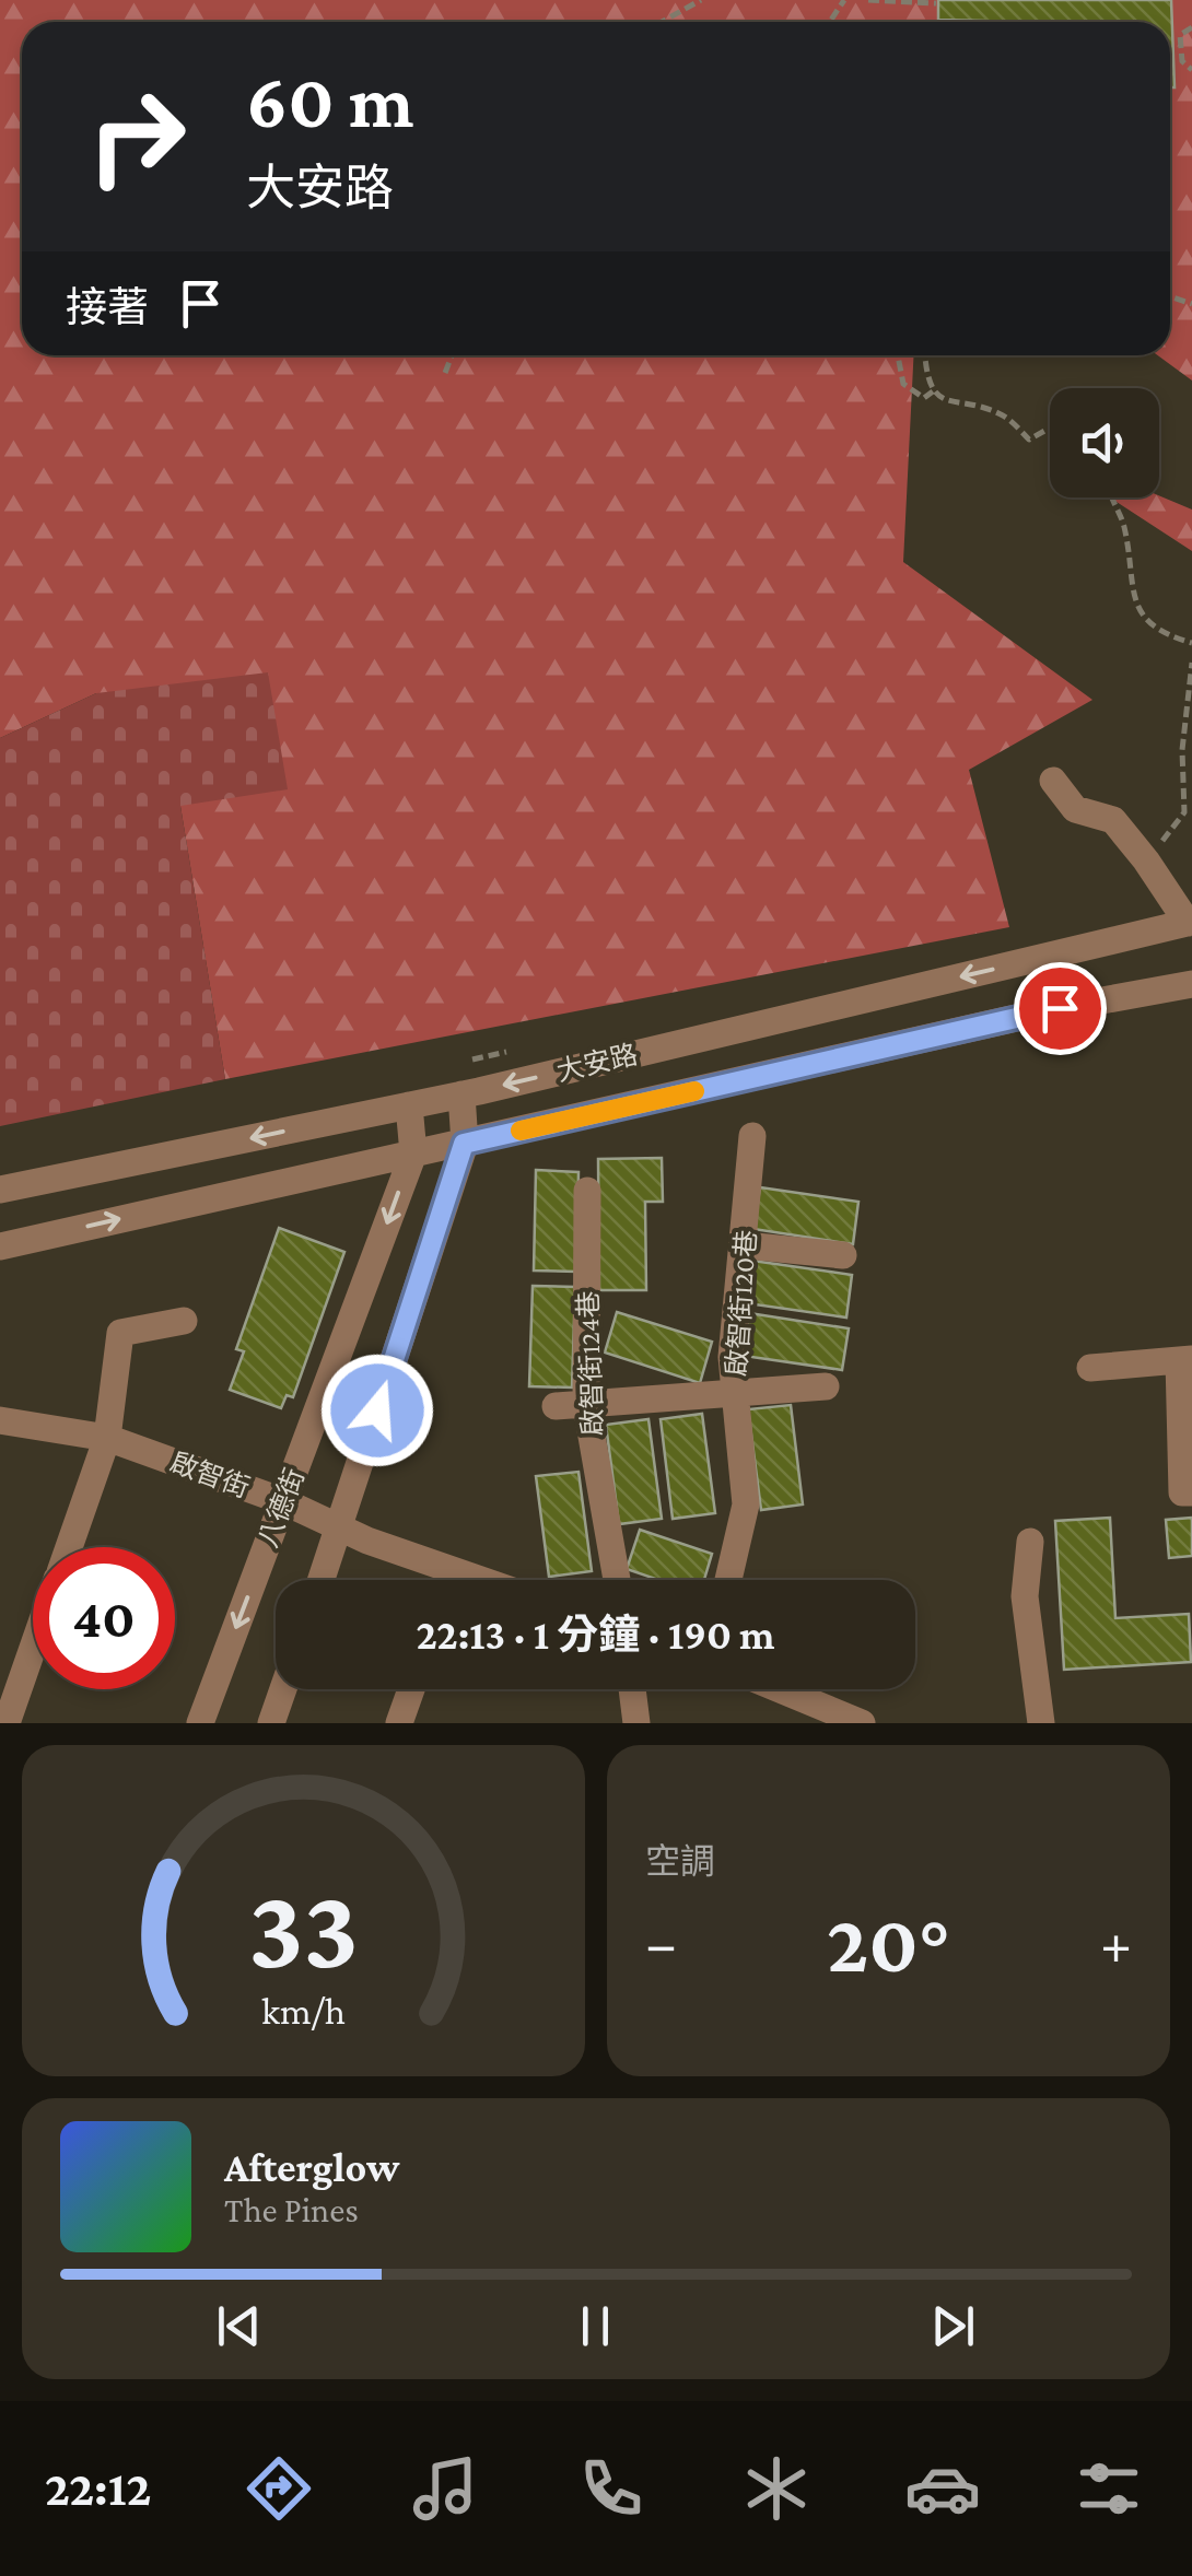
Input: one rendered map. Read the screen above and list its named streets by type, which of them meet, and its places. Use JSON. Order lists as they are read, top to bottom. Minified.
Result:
{"streets":{"street":["大安路","啟智街120巷","啟智街124巷","啟智街","八德街"]},"crossings":[["大安路","八德街"],["啟智街","八德街"]],"page":{"turn":["60 m","大安路"],"then":"接著","limit":"40","trip":"22:13 · 1 分鐘 · 190 m","tile":"空調","heat":["−","20°","+"],"song":["Afterglow","The Pines"],"tabs":"22:12","gauge":["33","km/h"]}}
